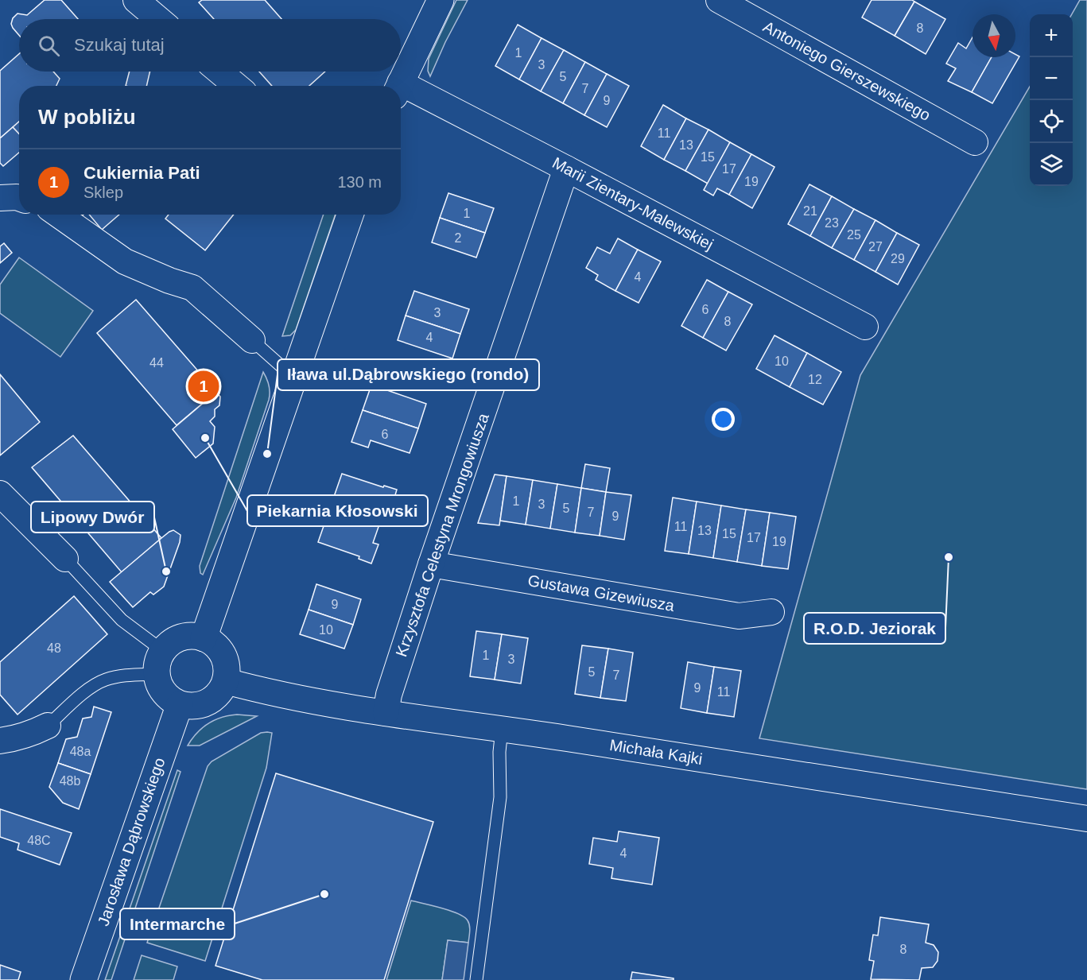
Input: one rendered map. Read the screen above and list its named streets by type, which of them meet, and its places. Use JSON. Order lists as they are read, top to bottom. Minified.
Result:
{"streets":{"street":["Antoniego Gierszewskiego","Marii Zientary-Malewskiej","Krzysztofa Celestyna Mrongowiusza","Gustawa Gizewiusza","Michała Kajki","Jarosława Dąbrowskiego"]},"crossings":[["Marii Zientary-Malewskiej","Krzysztofa Celestyna Mrongowiusza"],["Krzysztofa Celestyna Mrongowiusza","Gustawa Gizewiusza"],["Krzysztofa Celestyna Mrongowiusza","Michała Kajki"],["Michała Kajki","Jarosława Dąbrowskiego"]],"places":["Piekarnia Kłosowski","Iława ul.Dąbrowskiego (rondo)","R.O.D. Jeziorak","Lipowy Dwór","Intermarche"],"house_numbers":["8","1","3","5","7","9","11","13","15","17","19","21","1","23","25","2","27","29","4","6","3","8","4","10","44","12","6","1","3","5","7","9","11","13","15","17","19","9","10","48","1","3","5","7","9","11","48a","48b","48C","4","8"],"north":"bottom","page":{"map_buttons":["+","−"],"search":"Szukaj tutaj","heading":"W pobliżu","list":[{"mark":"1","name":"Cukiernia Pati","note":"Sklep","value":"130 m"}],"pins":"1"}}
